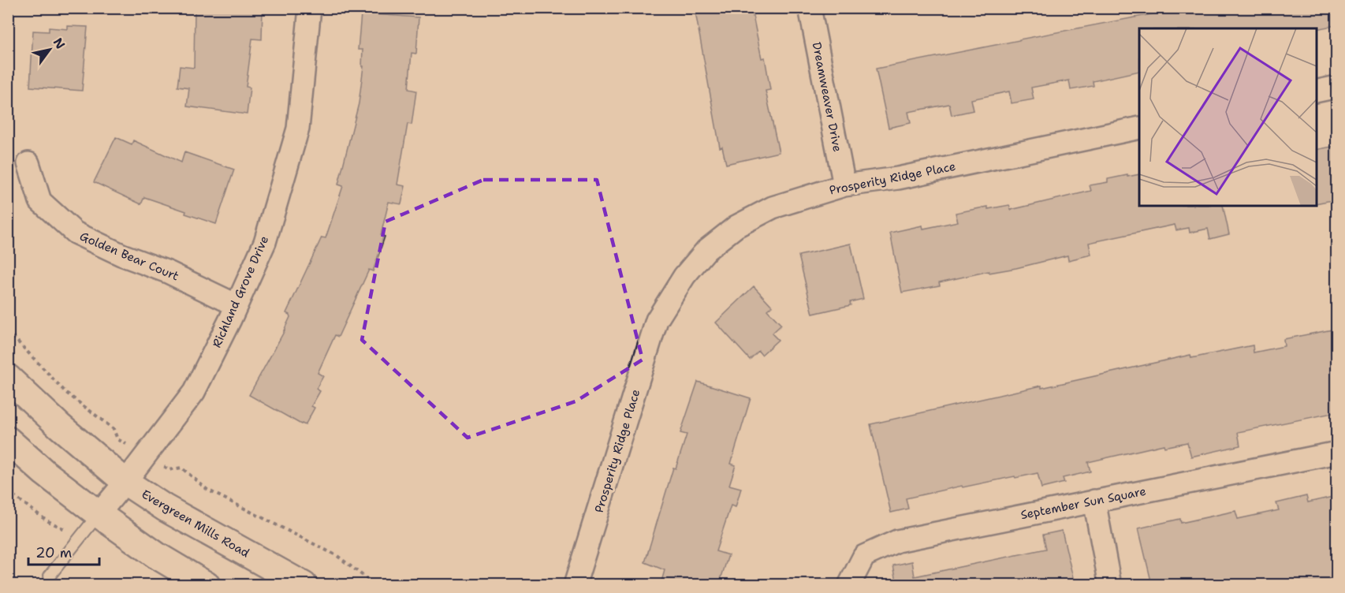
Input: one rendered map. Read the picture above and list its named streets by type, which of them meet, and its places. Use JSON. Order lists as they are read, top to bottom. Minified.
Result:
{"streets":{"main road":["Evergreen Mills Road"],"street":["Dreamweaver Drive","Prosperity Ridge Place","Golden Bear Court","Richland Grove Drive","September Sun Square"]},"crossings":[["Dreamweaver Drive","Prosperity Ridge Place"],["Golden Bear Court","Richland Grove Drive"],["Richland Grove Drive","Evergreen Mills Road"]],"scale_bar":"20 m","north":"top right"}
